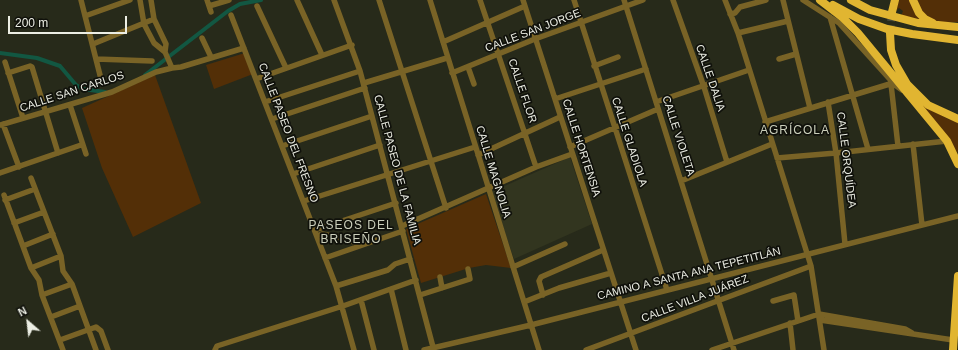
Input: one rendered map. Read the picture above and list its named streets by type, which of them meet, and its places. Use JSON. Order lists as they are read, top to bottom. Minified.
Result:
{"streets":{"street":["CALLE SAN JORGE","CALLE DALIA","CALLE FLOR","CALLE SAN CARLOS","CALLE PASEO DEL FRESNO","CALLE VIOLETA","CALLE GLADIOLA","CALLE HORTENSIA","CALLE ORQUÍDEA","CALLE PASEO DE LA FAMILIA","CALLE MAGNOLIA","CAMINO A SANTA ANA TEPETITLÁN","CALLE VILLA JUÁREZ"]},"crossings":[["CALLE SAN JORGE","CALLE FLOR"],["CALLE SAN JORGE","CALLE VIOLETA"],["CALLE SAN JORGE","CALLE GLADIOLA"],["CALLE SAN JORGE","CALLE HORTENSIA"],["CALLE SAN JORGE","CALLE MAGNOLIA"],["CALLE SAN CARLOS","CALLE PASEO DEL FRESNO"],["CALLE VIOLETA","CAMINO A SANTA ANA TEPETITLÁN"],["CALLE VIOLETA","CALLE VILLA JUÁREZ"],["CALLE GLADIOLA","CAMINO A SANTA ANA TEPETITLÁN"],["CALLE HORTENSIA","CAMINO A SANTA ANA TEPETITLÁN"],["CALLE HORTENSIA","CALLE VILLA JUÁREZ"],["CALLE ORQUÍDEA","CAMINO A SANTA ANA TEPETITLÁN"],["CALLE PASEO DE LA FAMILIA","CAMINO A SANTA ANA TEPETITLÁN"],["CALLE MAGNOLIA","CAMINO A SANTA ANA TEPETITLÁN"]],"districts":["AGRÍCOLA","PASEOS DEL BRISEÑO"],"scale_bar":"200 m","north":"top left"}
